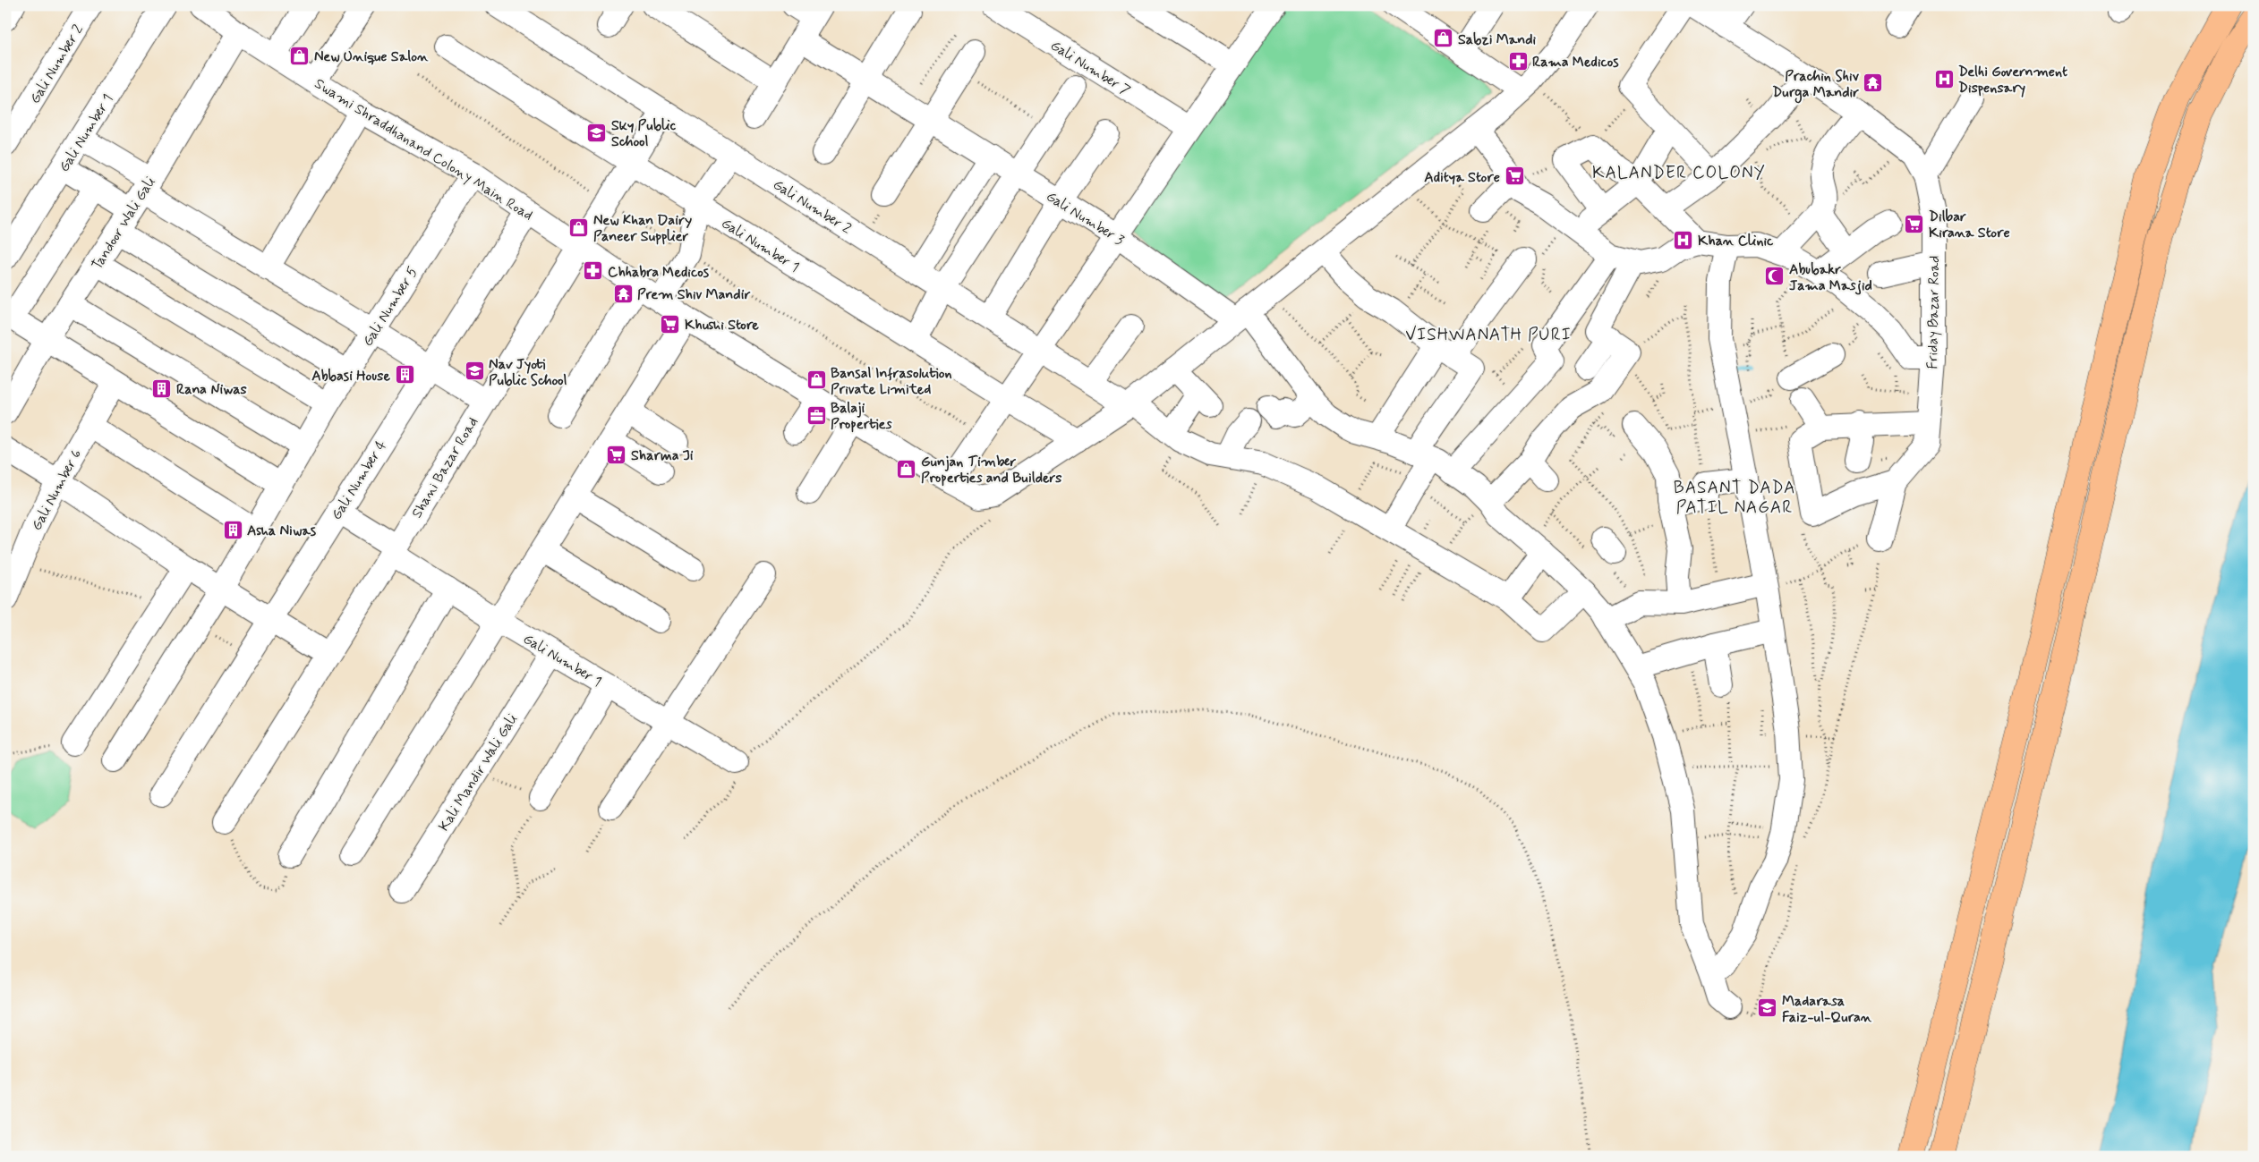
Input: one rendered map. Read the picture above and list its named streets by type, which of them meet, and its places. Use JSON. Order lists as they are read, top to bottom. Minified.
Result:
{"streets":{"street":["Gali Number 2","Gali Number 7","Gali Number 1","Swami Shraddhanand Colony Main Road","Gali Number 3","Tandoor Wali Gali","Gali Number 5","Friday Bazar Road","Shani Bazar Road","Gali Number 4","Gali Number 6","Kali Mandir Wali Gali"]},"crossings":[["Gali Number 2","Gali Number 3"],["Gali Number 2","Shani Bazar Road"],["Gali Number 1","Shani Bazar Road"],["Gali Number 1","Gali Number 4"],["Gali Number 1","Kali Mandir Wali Gali"],["Swami Shraddhanand Colony Main Road","Tandoor Wali Gali"],["Swami Shraddhanand Colony Main Road","Gali Number 5"],["Swami Shraddhanand Colony Main Road","Shani Bazar Road"],["Swami Shraddhanand Colony Main Road","Gali Number 4"]],"districts":["KALANDER COLONY","VISHWANATH PURI","BASANT DADA PATIL NAGAR"],"places":{"shop":["Sabzi Mandi","New Unique Salon","New Khan Dairy Paneer Supplier","Bansal Infrasolution Private Limited","Gunjan Timber Properties and Builders"],"pharmacy":["Rama Medicos","Chhabra Medicos"],"hospital":["Delhi Government Dispensary","Khan Clinic"],"temple":["Prachin Shiv Durga Mandir","Prem Shiv Mandir"],"school or university":["Sky Public School","Nav Jyoti Public School","Madarasa Faiz-ul-Quran"],"supermarket":["Aditya Store","Dilbar Kirana Store","Khushi Store","Sharma Ji"],"mosque":["Abubakr Jama Masjid"],"building":["Abbasi House","Rana Niwas","Asha Niwas"],"office":["Balaji Properties"]}}
